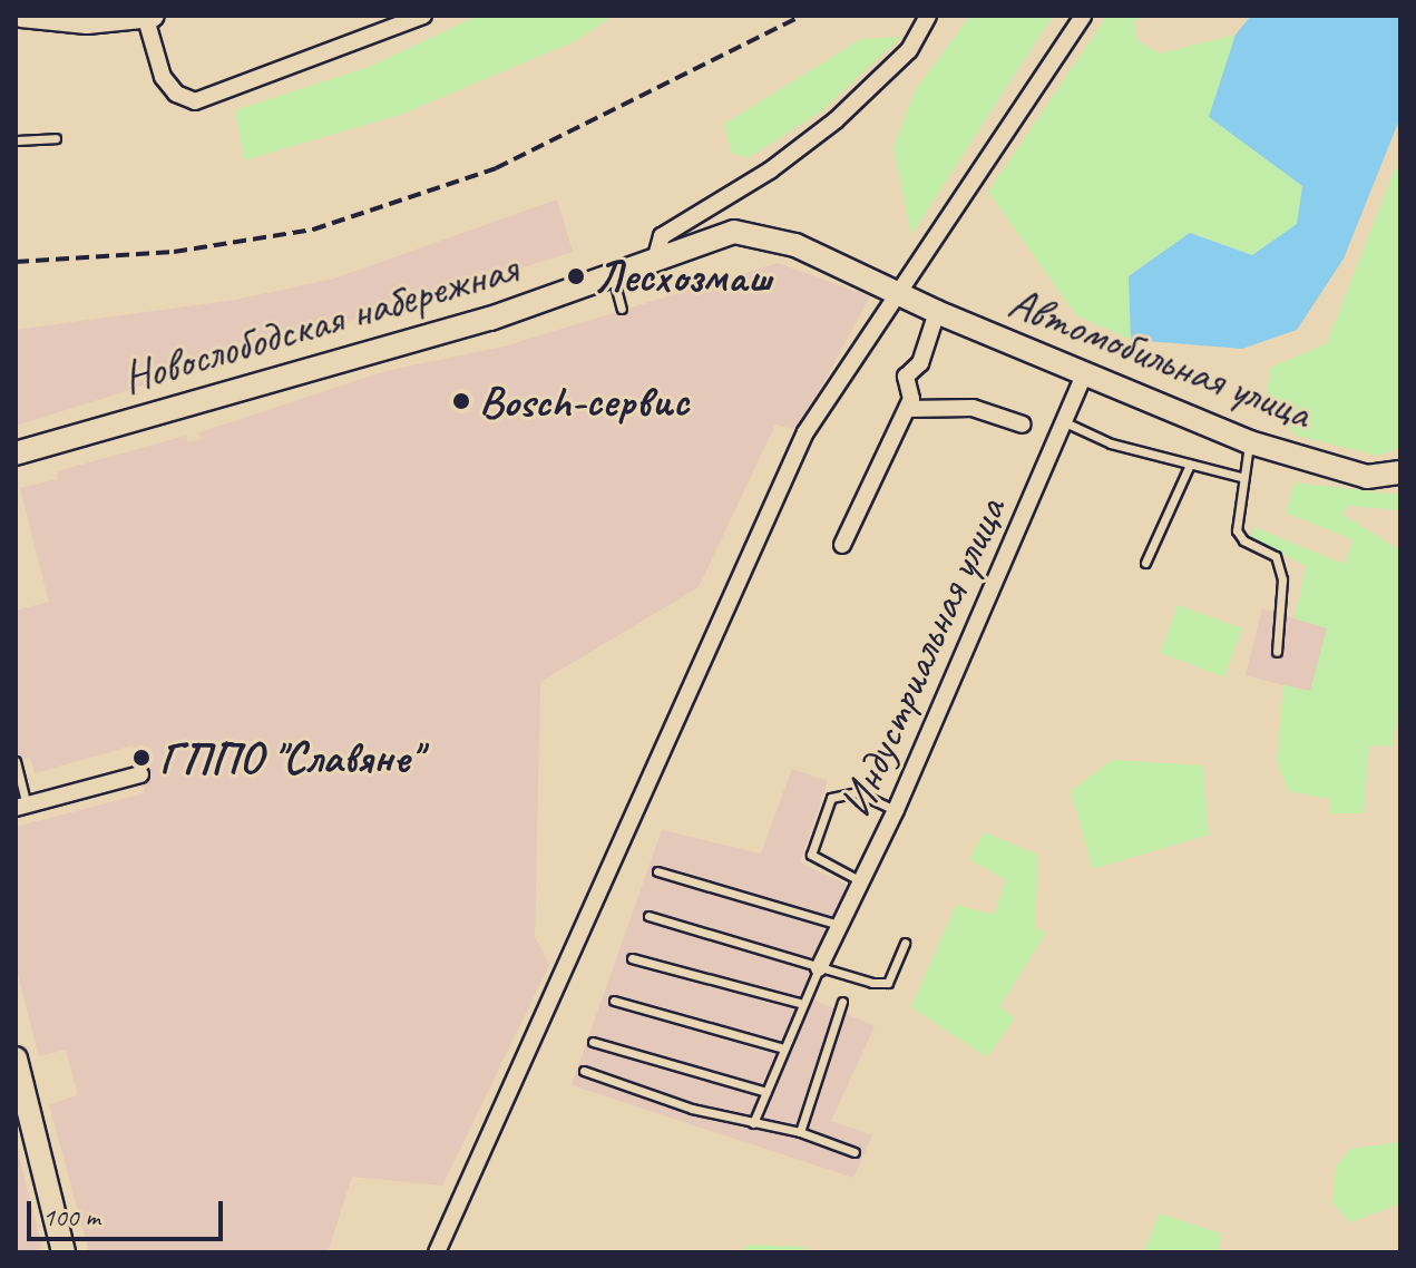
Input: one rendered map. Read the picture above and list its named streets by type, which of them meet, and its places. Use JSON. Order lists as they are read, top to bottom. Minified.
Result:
{"streets":{"street":["Новослободская набережная","Автомобильная улица","Индустриальная улица"]},"crossings":[["Новослободская набережная","Автомобильная улица"],["Автомобильная улица","Индустриальная улица"]],"places":["Лесхозмаш","Bosch-сервис","ГППО \"Славяне\""],"scale_bar":"100 m"}
